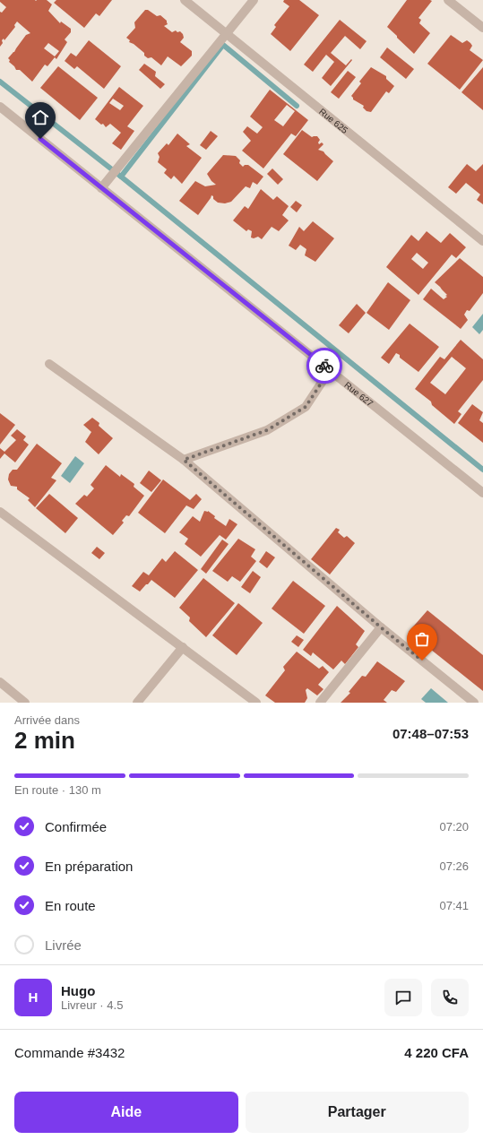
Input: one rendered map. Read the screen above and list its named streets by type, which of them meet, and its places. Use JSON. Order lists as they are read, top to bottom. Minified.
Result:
{"streets":{"street":["Rue 625","Rue 627"]},"page":{"heading":["2 min","Arrivée dans","07:48–07:53"],"panel":["Hugo","Livreur · 4.5","Commande #3432","4 220 CFA"],"bar":"En route · 130 m","list":[["Confirmée","07:20"],["En préparation","07:26"],["En route","07:41"],"Livrée"],"round":"H","buttons":["Aide","Partager"]}}
